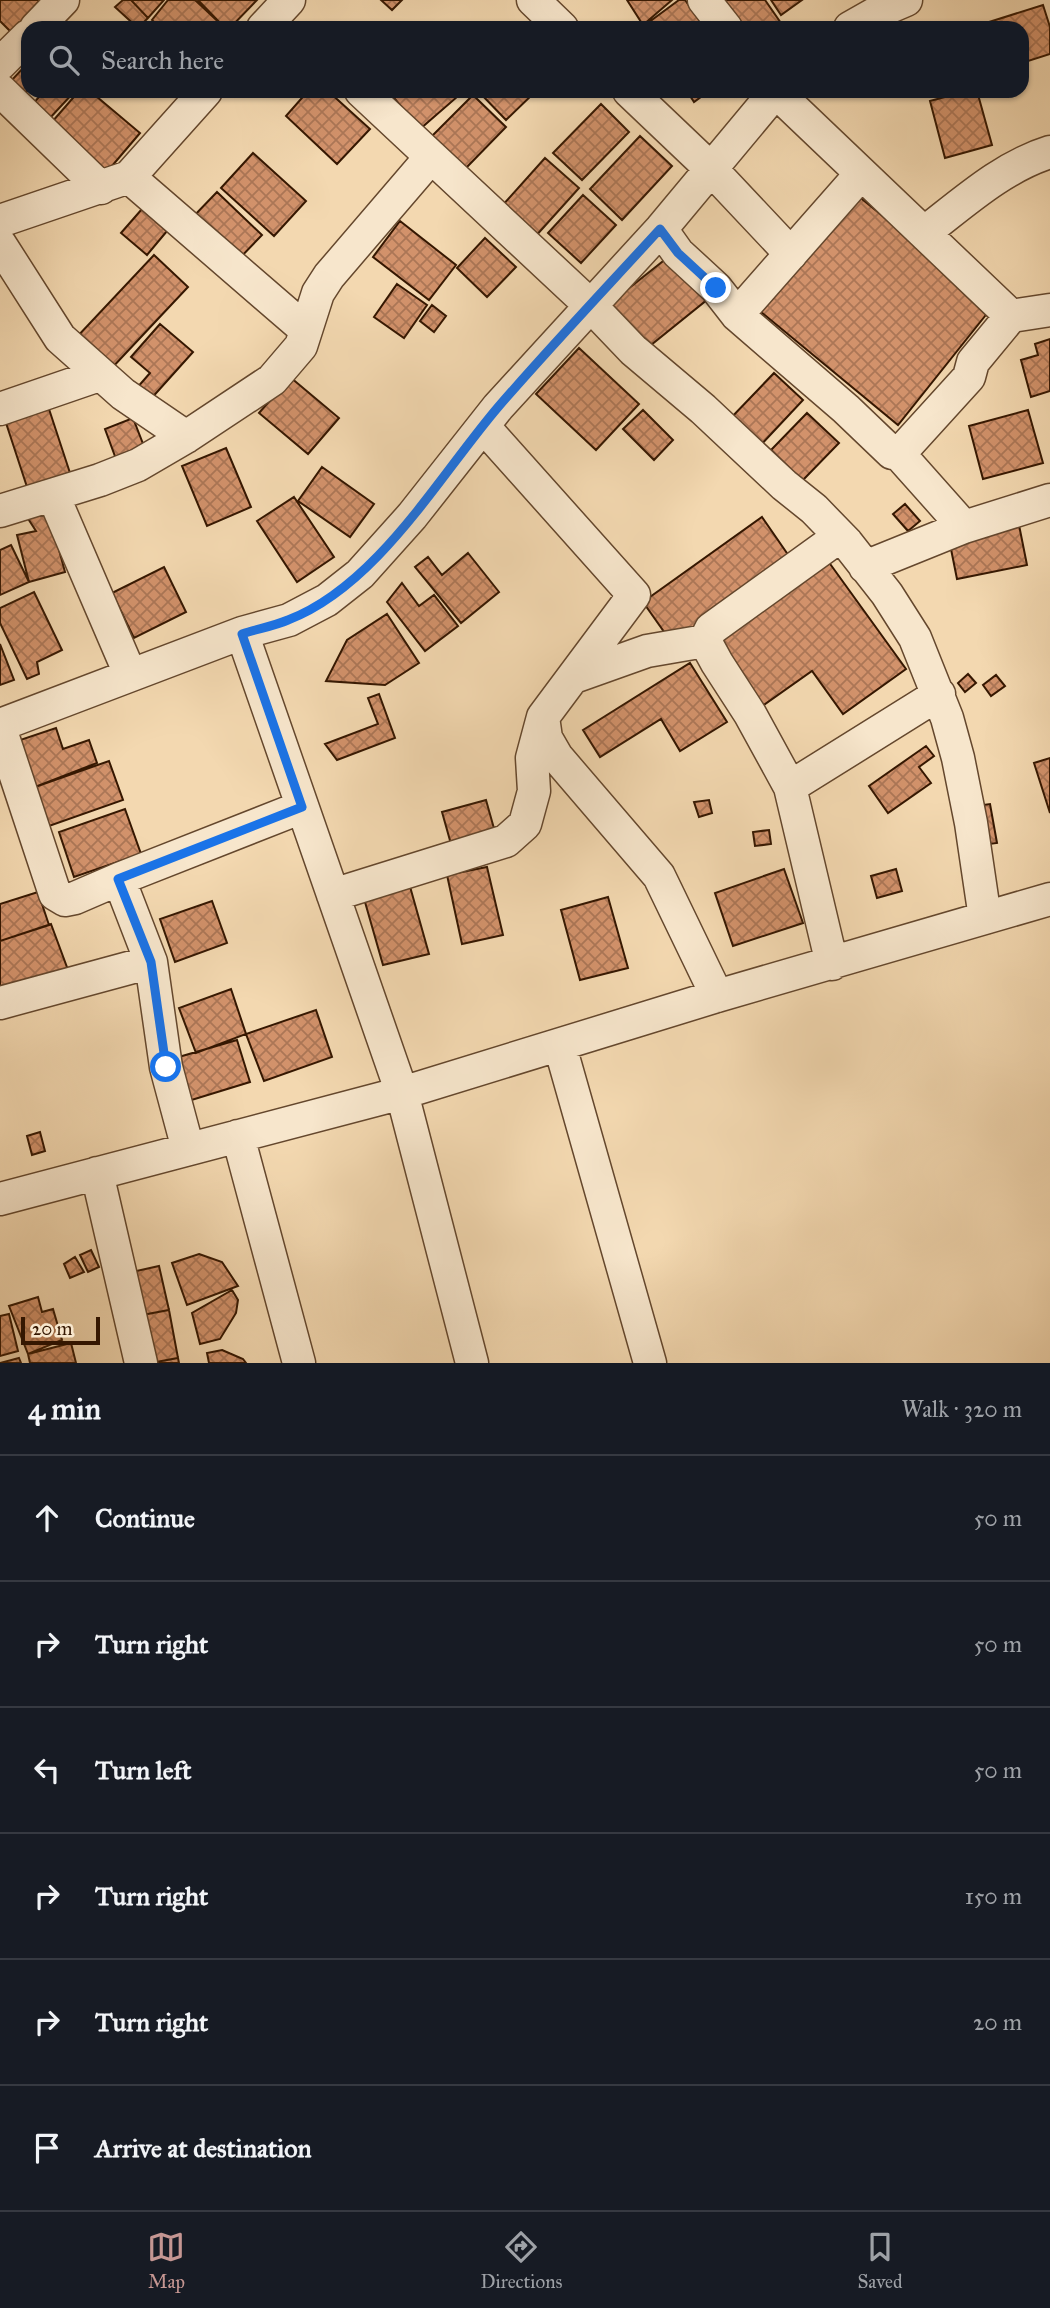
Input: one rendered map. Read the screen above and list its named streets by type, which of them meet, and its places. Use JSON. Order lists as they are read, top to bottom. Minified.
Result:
{"scale_bar":"20 m","page":{"search":"Search here","scale":"20 m","heading":["4 min","Walk · 320 m"],"list":[["Continue","50 m"],["Turn right","50 m"],["Turn left","50 m"],["Turn right","150 m"],["Turn right","20 m"],"Arrive at destination"],"nav":["Map","Directions","Saved"]}}
